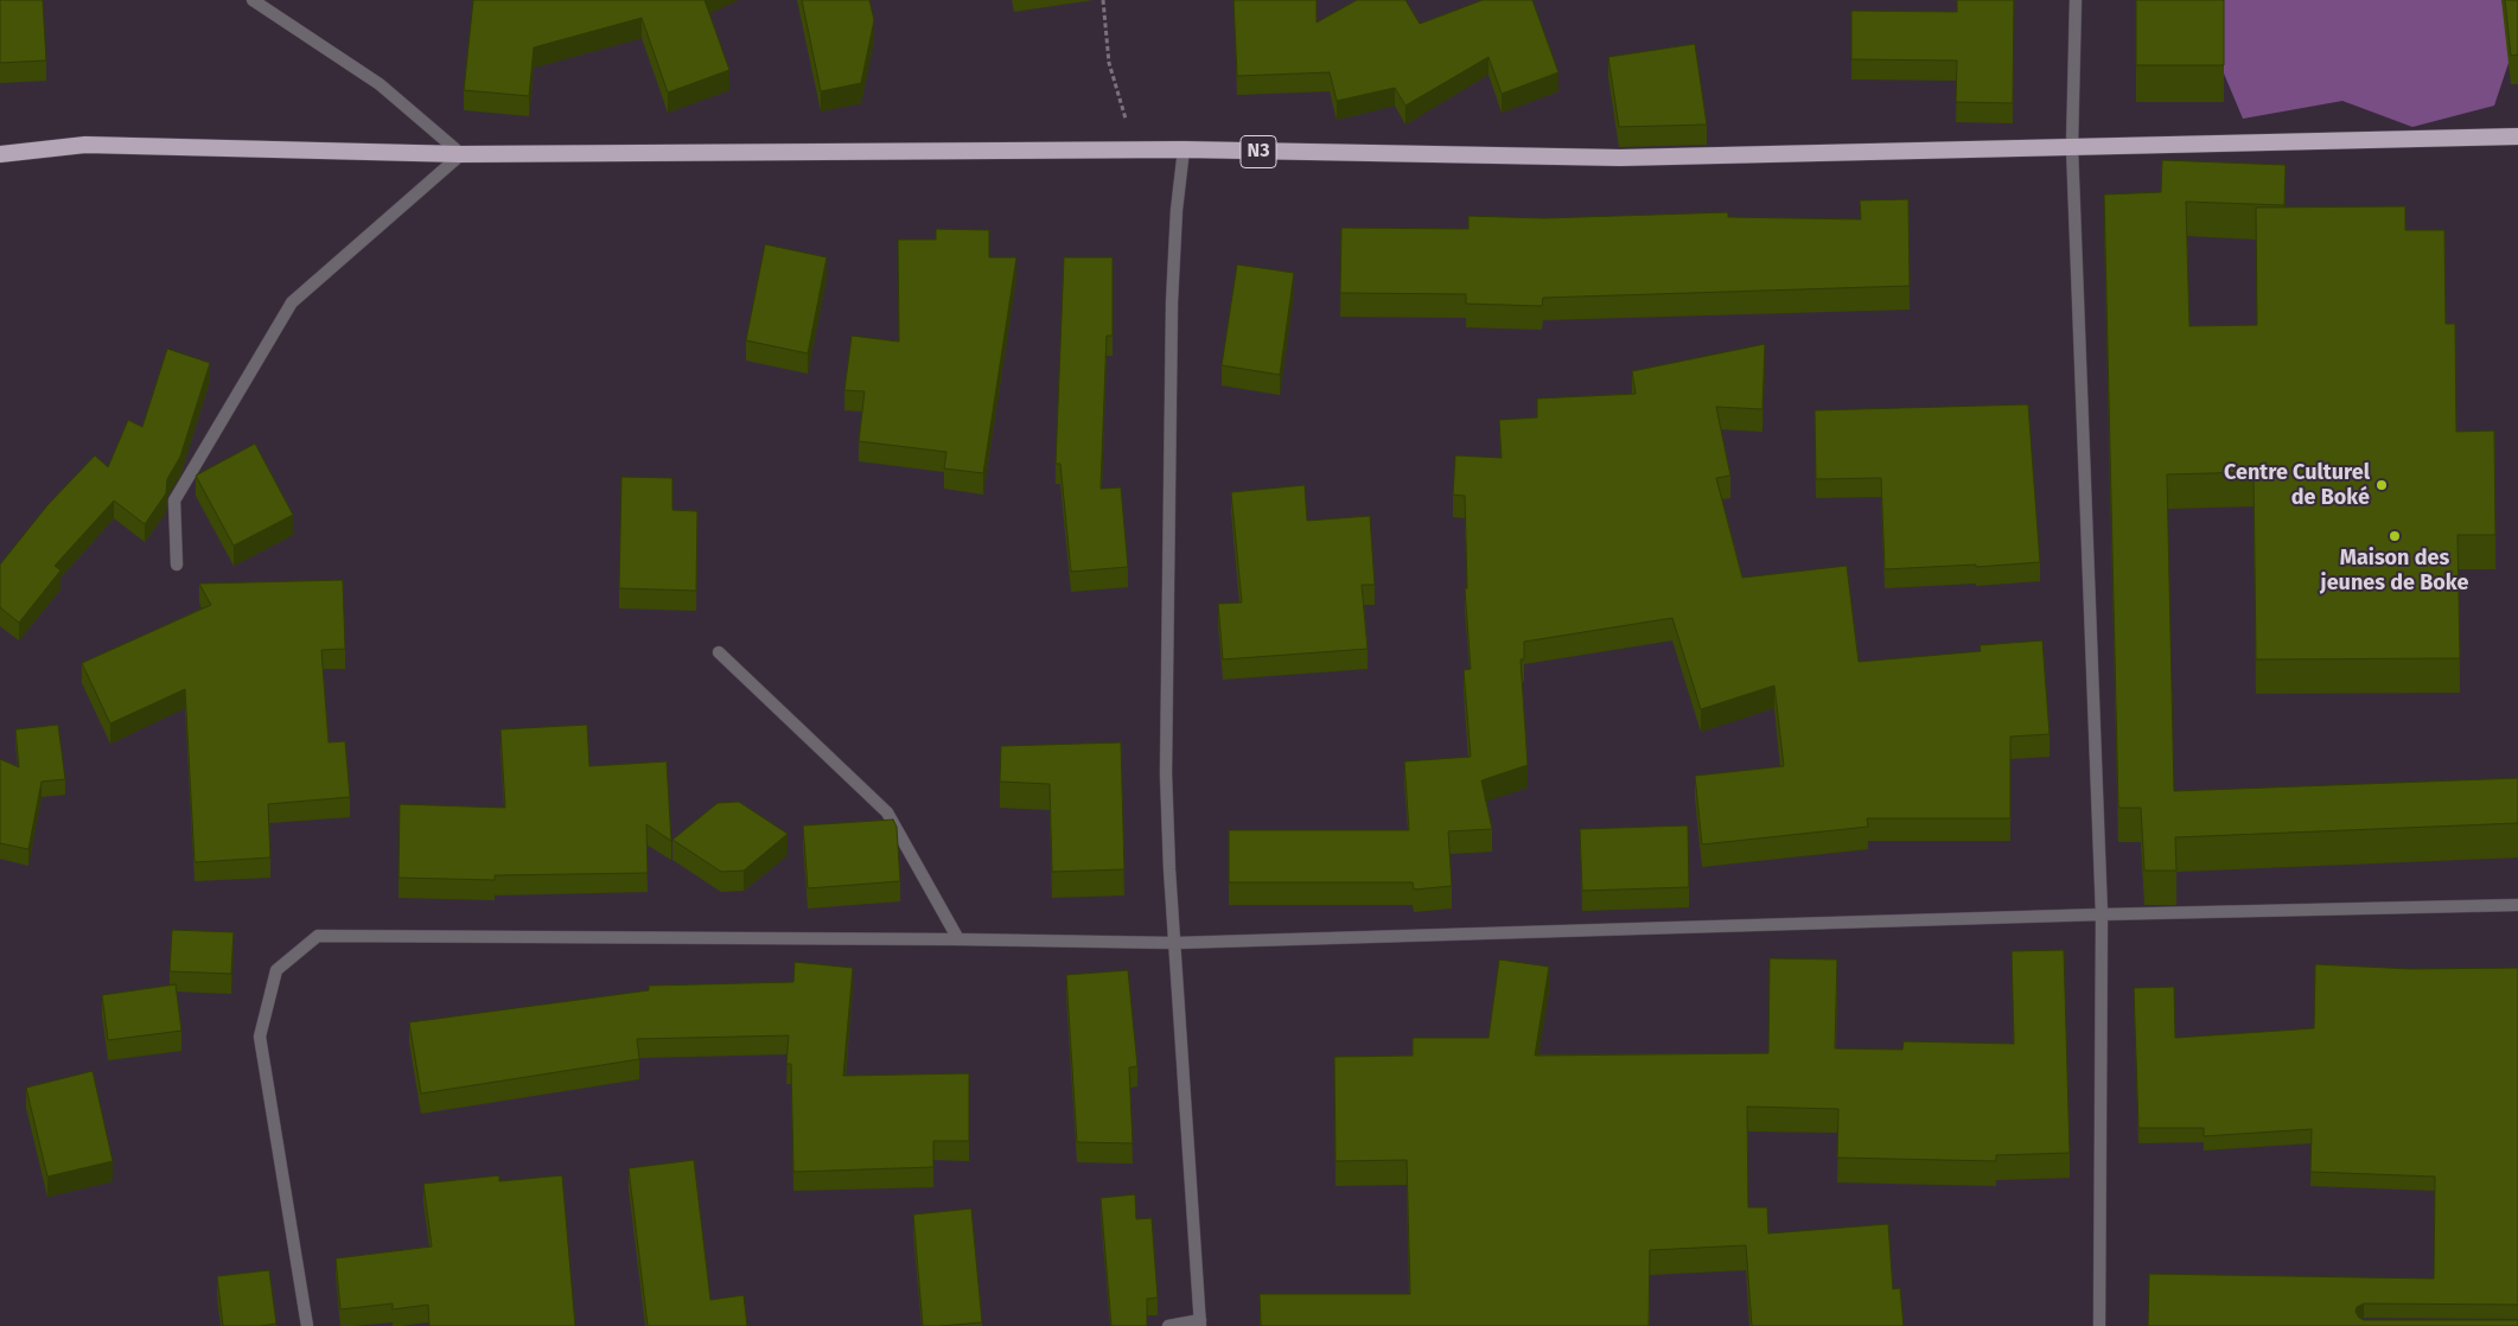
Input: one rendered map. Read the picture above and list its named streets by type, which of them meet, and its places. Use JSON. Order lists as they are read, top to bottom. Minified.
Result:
{"streets":{"highway":["N3"]},"places":["Centre Culturel de Boké","Maison des jeunes de Boke"]}
